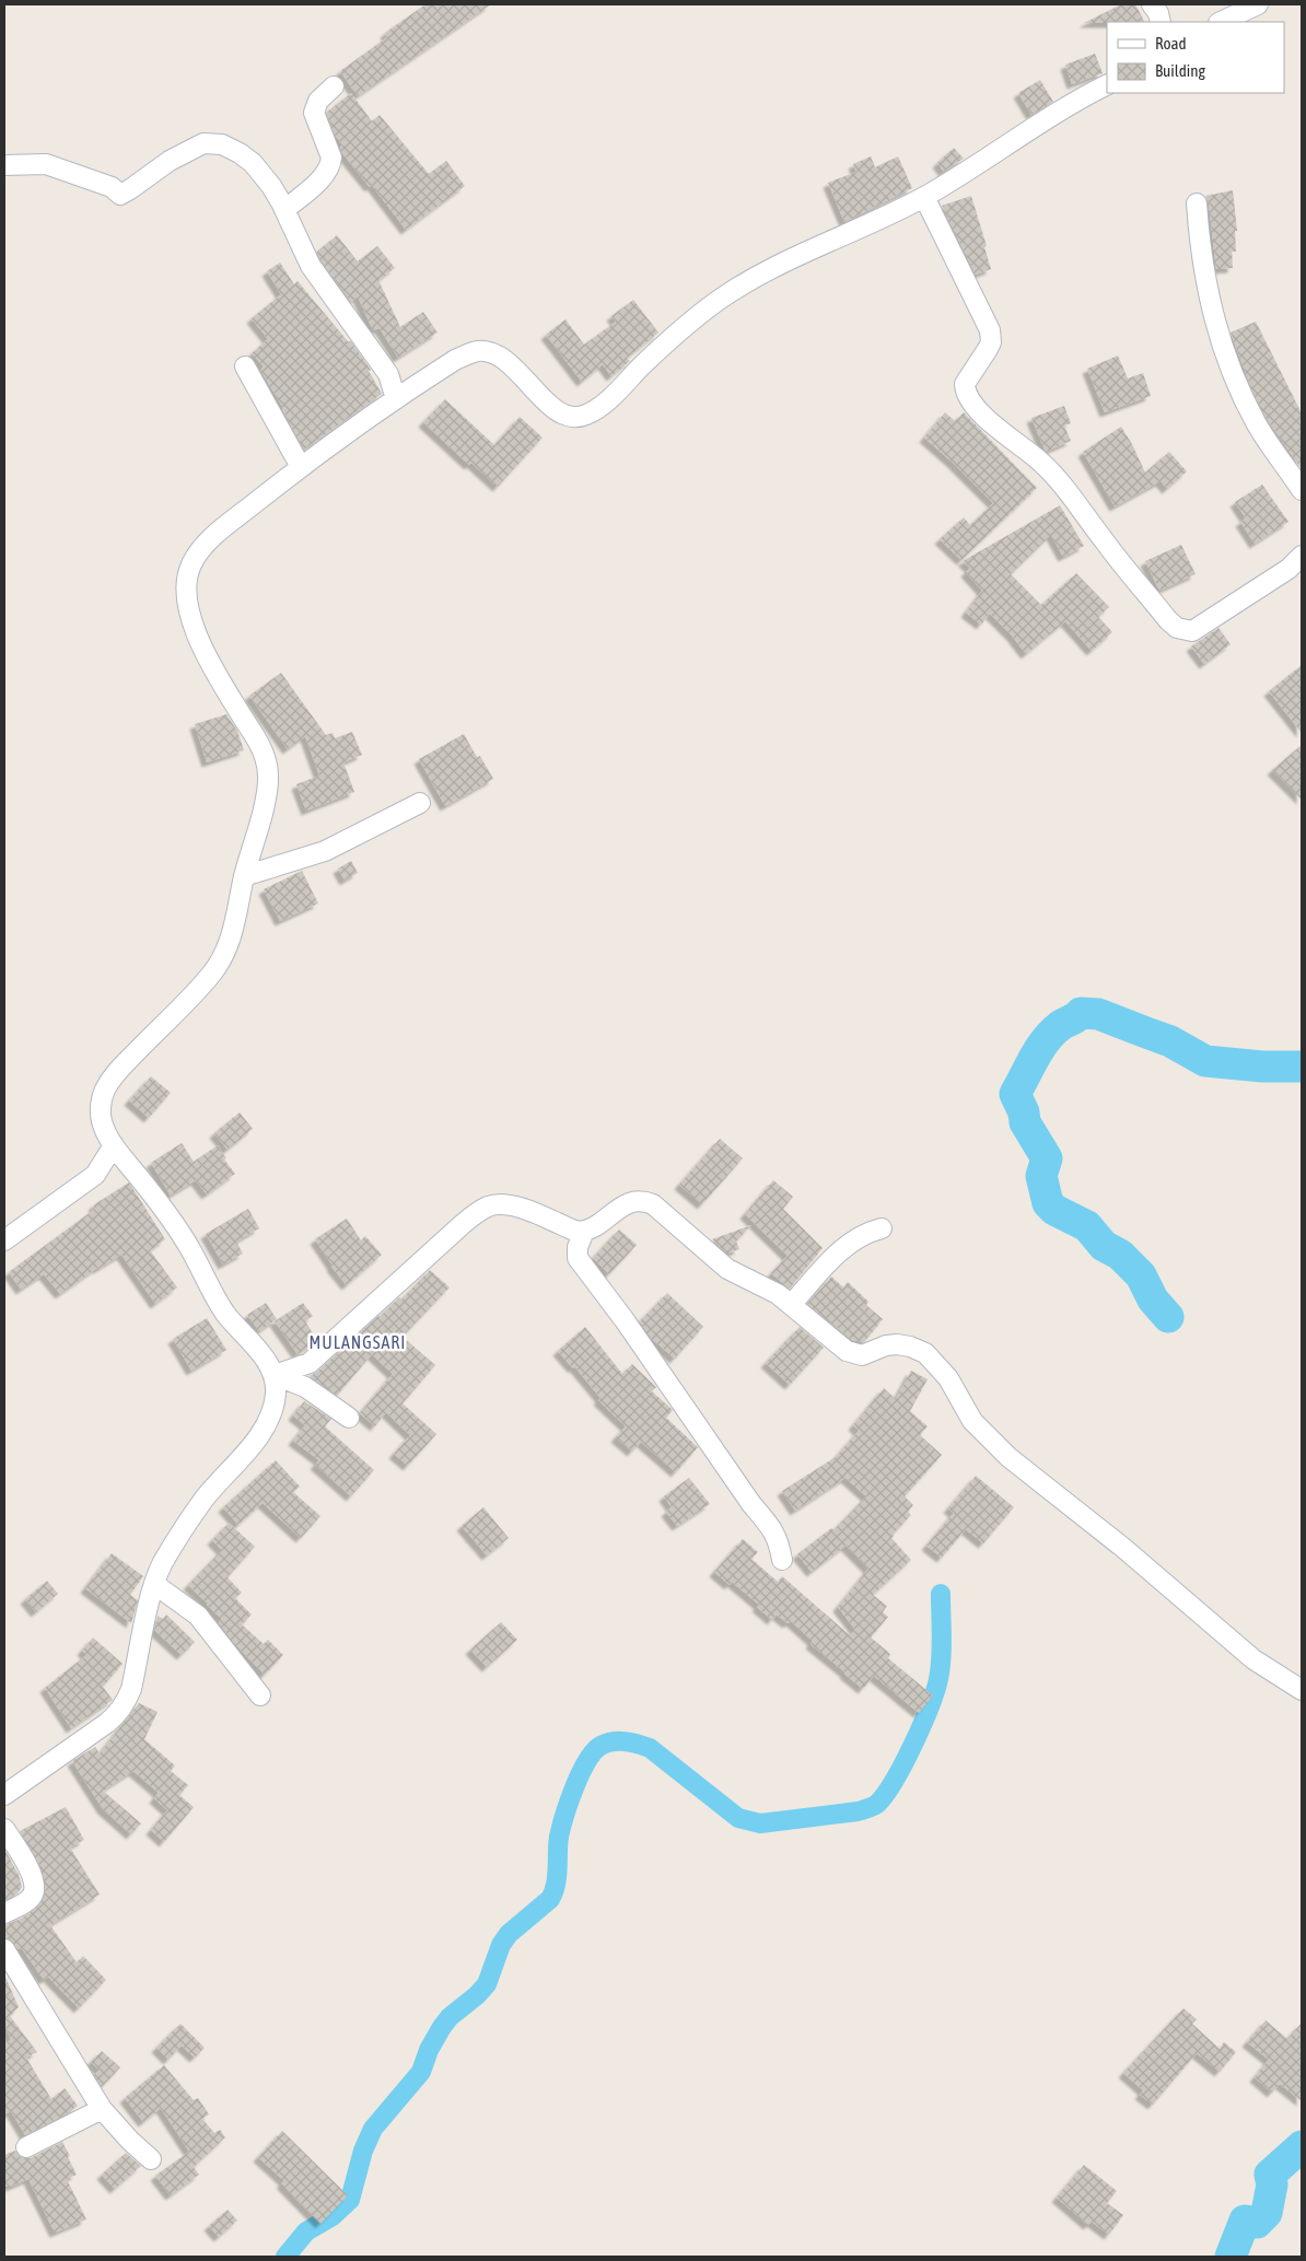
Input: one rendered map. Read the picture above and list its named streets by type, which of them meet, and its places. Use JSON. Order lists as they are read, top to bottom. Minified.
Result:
{"districts":["MULANGSARI"],"legend":["Road","Building"]}
